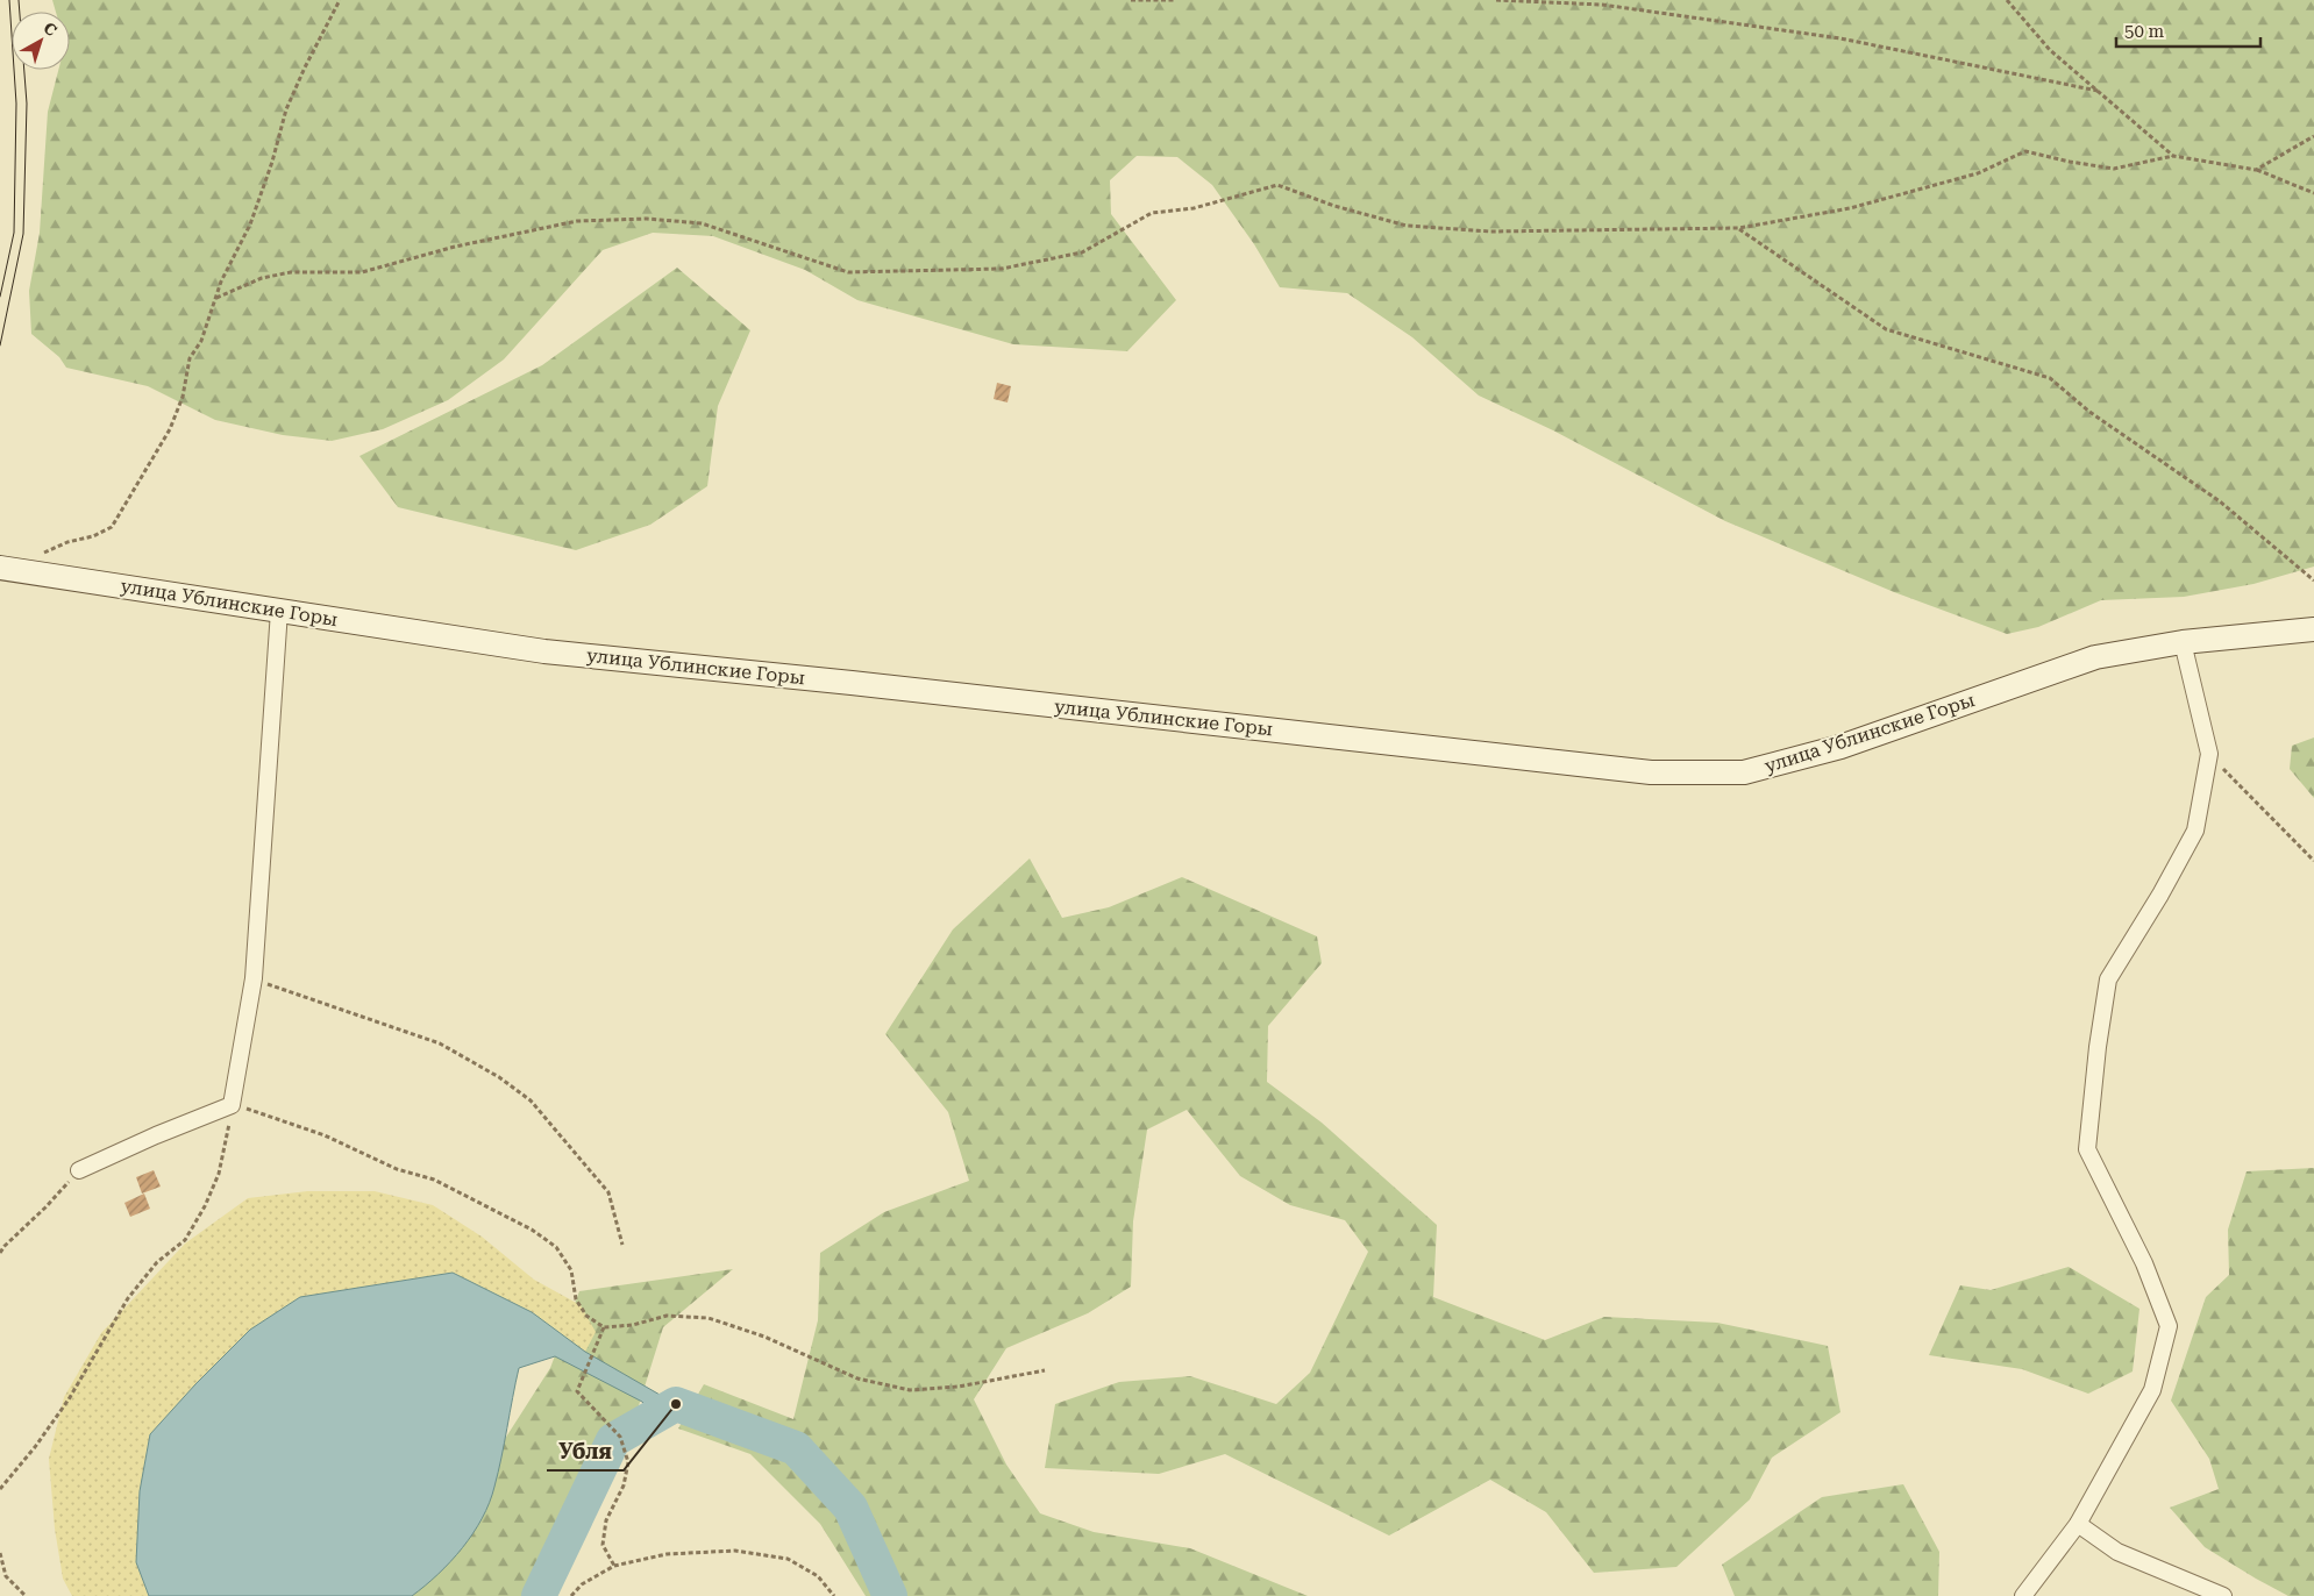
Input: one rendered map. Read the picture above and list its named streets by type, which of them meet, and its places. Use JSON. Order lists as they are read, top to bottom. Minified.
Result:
{"streets":{"main road":["улица Ублинские Горы"]},"places":["Убля"],"scale_bar":"50 m","north":"top right"}
